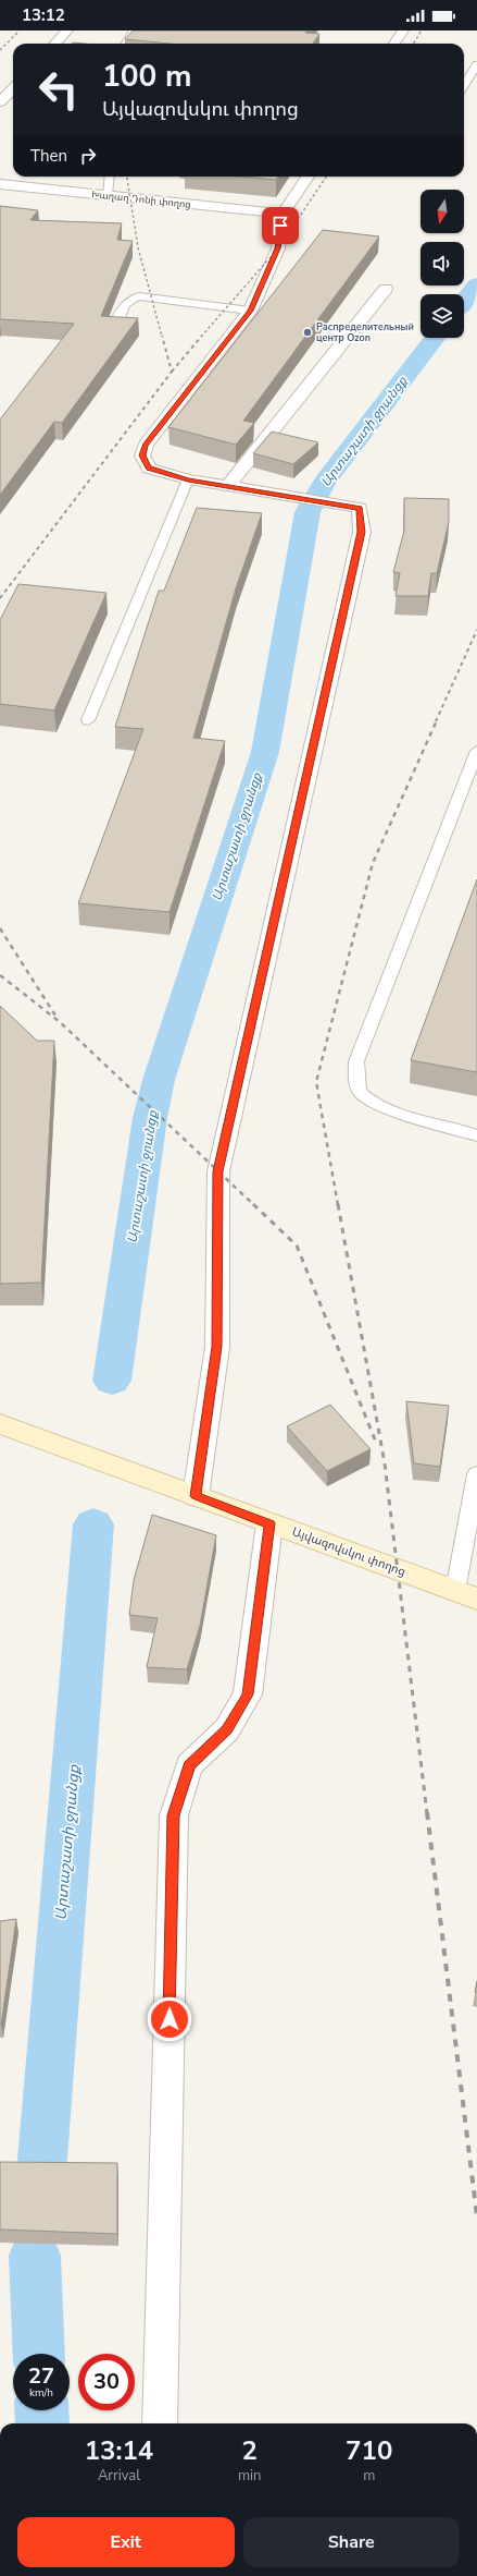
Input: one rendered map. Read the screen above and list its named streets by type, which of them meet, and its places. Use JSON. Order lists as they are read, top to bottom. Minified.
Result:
{"streets":{"main road":["Այվազովսկու փողոց"],"street":["Խաղաղ Դոնի փողոց"]},"water":["Արտաշատի ջրանցք"],"places":["Распределительный центр Ozon"],"north":"bottom","page":{"status":"13:12","turn":["100 m","Այվազովսկու փողոց"],"then":"Then","speed":"27 km/h","limit":"30","eta":["13:14","Arrival","2","min","710","m"],"buttons":["Exit","Share"]}}
